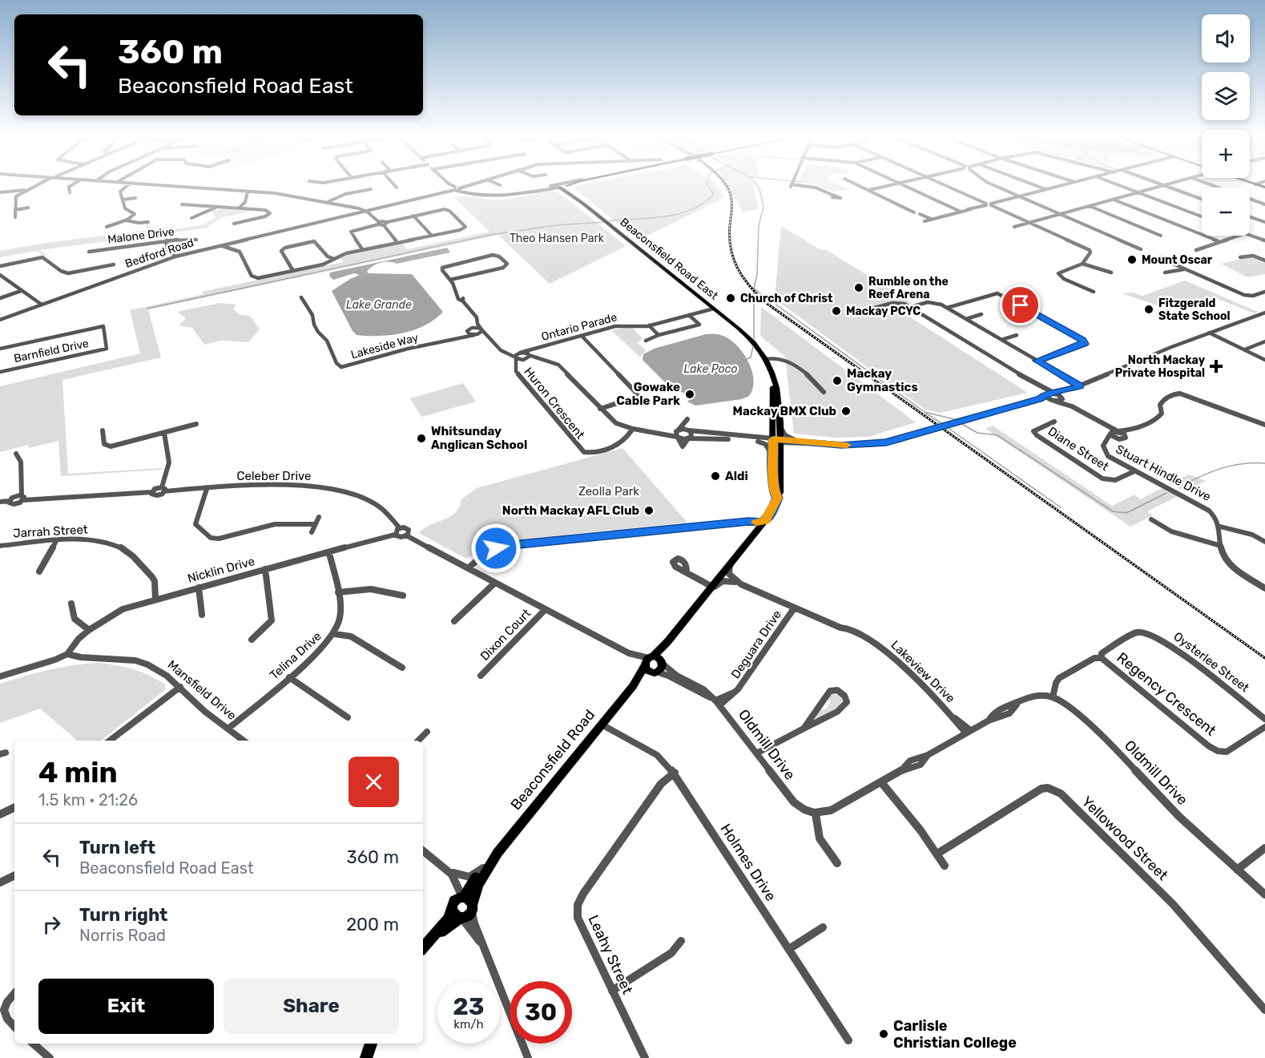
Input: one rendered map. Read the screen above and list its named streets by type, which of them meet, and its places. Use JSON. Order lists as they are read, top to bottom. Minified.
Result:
{"streets":{"main road":["Beaconsfield Road East","Beaconsfield Road"],"street":["Malone Drive","Bedford Road","Ontario Parade","Lakeside Way","Barnfield Drive","Huron Crescent","Diane Street","Stuart Hindle Drive","Celeber Drive","Jarrah Street","Nicklin Drive","Dixon Court","Deguara Drive","Telina Drive","Oysterlee Street","Lakeview Drive","Mansfield Drive","Regency Crescent","Oldmill Drive","Yellowood Street","Holmes Drive","Leahy Street"]},"crossings":[["Beaconsfield Road East","Ontario Parade"],["Beaconsfield Road East","Beaconsfield Road"],["Ontario Parade","Huron Crescent"],["Diane Street","Stuart Hindle Drive"],["Celeber Drive","Nicklin Drive"],["Jarrah Street","Nicklin Drive"],["Nicklin Drive","Telina Drive"],["Nicklin Drive","Mansfield Drive"],["Deguara Drive","Lakeview Drive"],["Deguara Drive","Oldmill Drive"],["Deguara Drive","Beaconsfield Road"],["Telina Drive","Mansfield Drive"],["Oysterlee Street","Regency Crescent"],["Oysterlee Street","Oldmill Drive"],["Oldmill Drive","Beaconsfield Road"],["Beaconsfield Road","Holmes Drive"],["Holmes Drive","Leahy Street"]],"water":["Lake Grande","Lake Poco"],"parks":["Theo Hansen Park","Zeolla Park"],"places":{"other":["Mount Oscar","Rumble on the Reef Arena","Church of Christ","Fitzgerald State School","Mackay PCYC","Mackay Gymnastics","Gowake Cable Park","Mackay BMX Club","Whitsunday Anglican School","Aldi","North Mackay AFL Club","Carlisle Christian College"],"health":["North Mackay Private Hospital"]},"page":{"map_buttons":["+","−"],"turn":["360 m","Beaconsfield Road East"],"heading":["4 min","1.5 km · 21:26"],"list":[{"name":"Turn left","note":"Beaconsfield Road East","value":"360 m"},{"name":"Turn right","note":"Norris Road","value":"200 m"}],"buttons":["Exit","Share"],"speed":"23 km/h","limit":"30"}}
